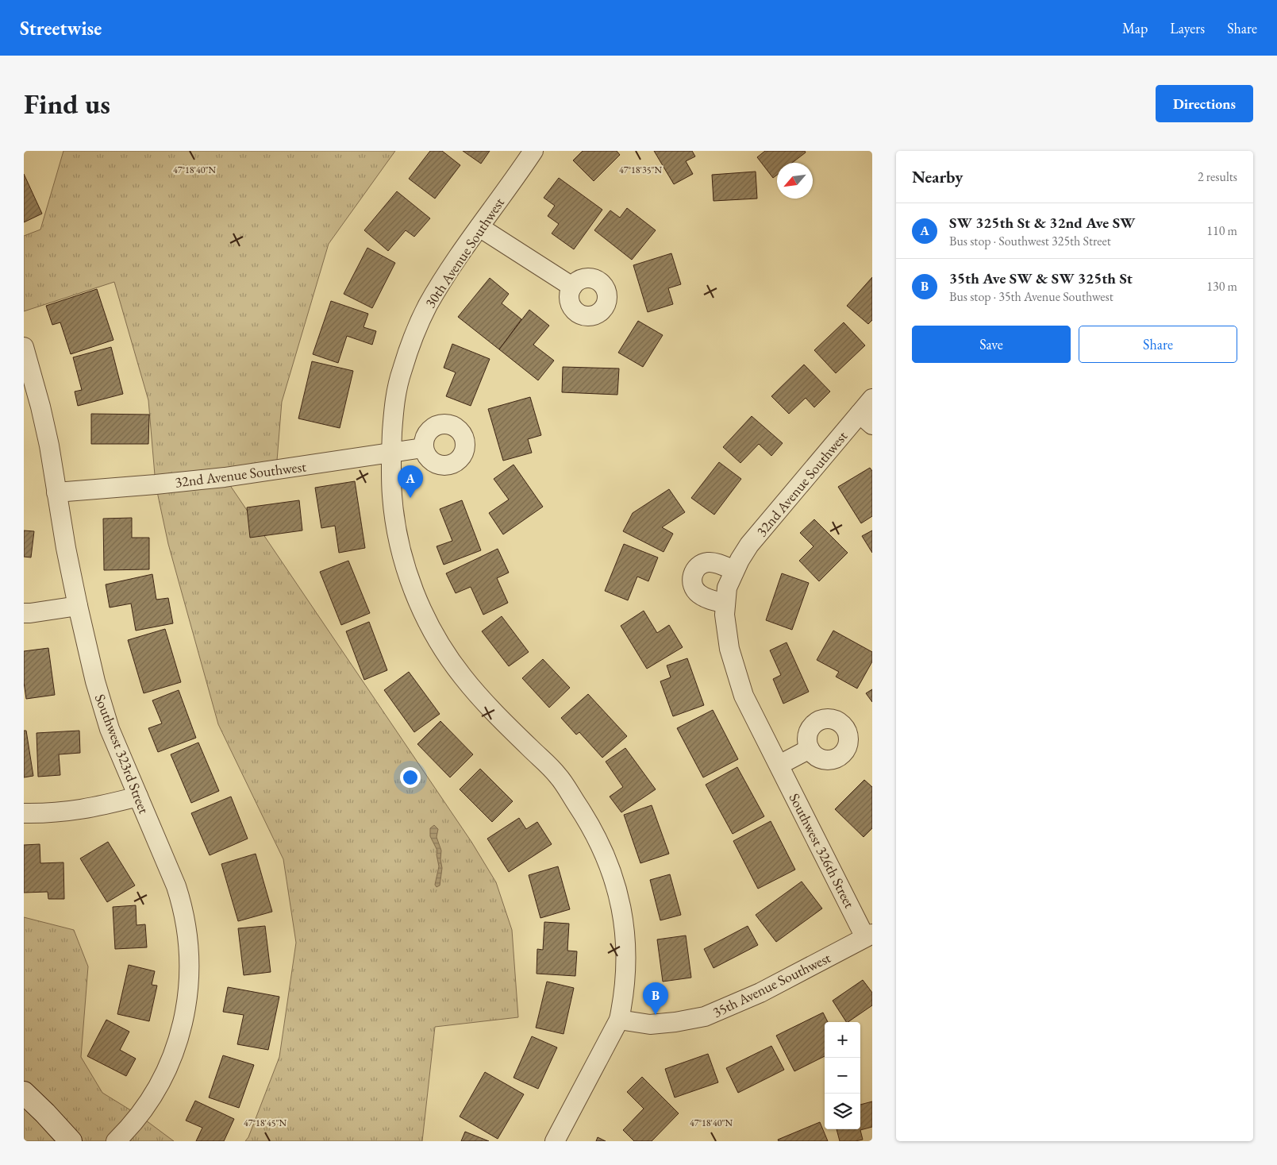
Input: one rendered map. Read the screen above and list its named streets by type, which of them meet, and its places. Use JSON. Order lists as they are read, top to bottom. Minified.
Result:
{"streets":{"street":["30th Avenue Southwest","32nd Avenue Southwest","Southwest 323rd Street","Southwest 326th Street","35th Avenue Southwest"]},"crossings":[["30th Avenue Southwest","32nd Avenue Southwest"],["30th Avenue Southwest","35th Avenue Southwest"],["32nd Avenue Southwest","Southwest 323rd Street"],["32nd Avenue Southwest","Southwest 326th Street"],["Southwest 326th Street","35th Avenue Southwest"]],"north":"bottom left","page":{"header":"Streetwise","nav":["Map","Layers","Share"],"buttons":["Directions",["Save","Share"]],"title":"Find us","heading":["Nearby","2 results"],"list":[{"mark":"A","name":"SW 325th St & 32nd Ave SW","note":"Bus stop · Southwest 325th Street","value":"110 m"},{"mark":"B","name":"35th Ave SW & SW 325th St","note":"Bus stop · 35th Avenue Southwest","value":"130 m"}],"pins":["A","B"],"map_buttons":["+","−"]},"coordinates":["47°18'40\"N","47°18'35\"N","47°18'45\"N"]}
